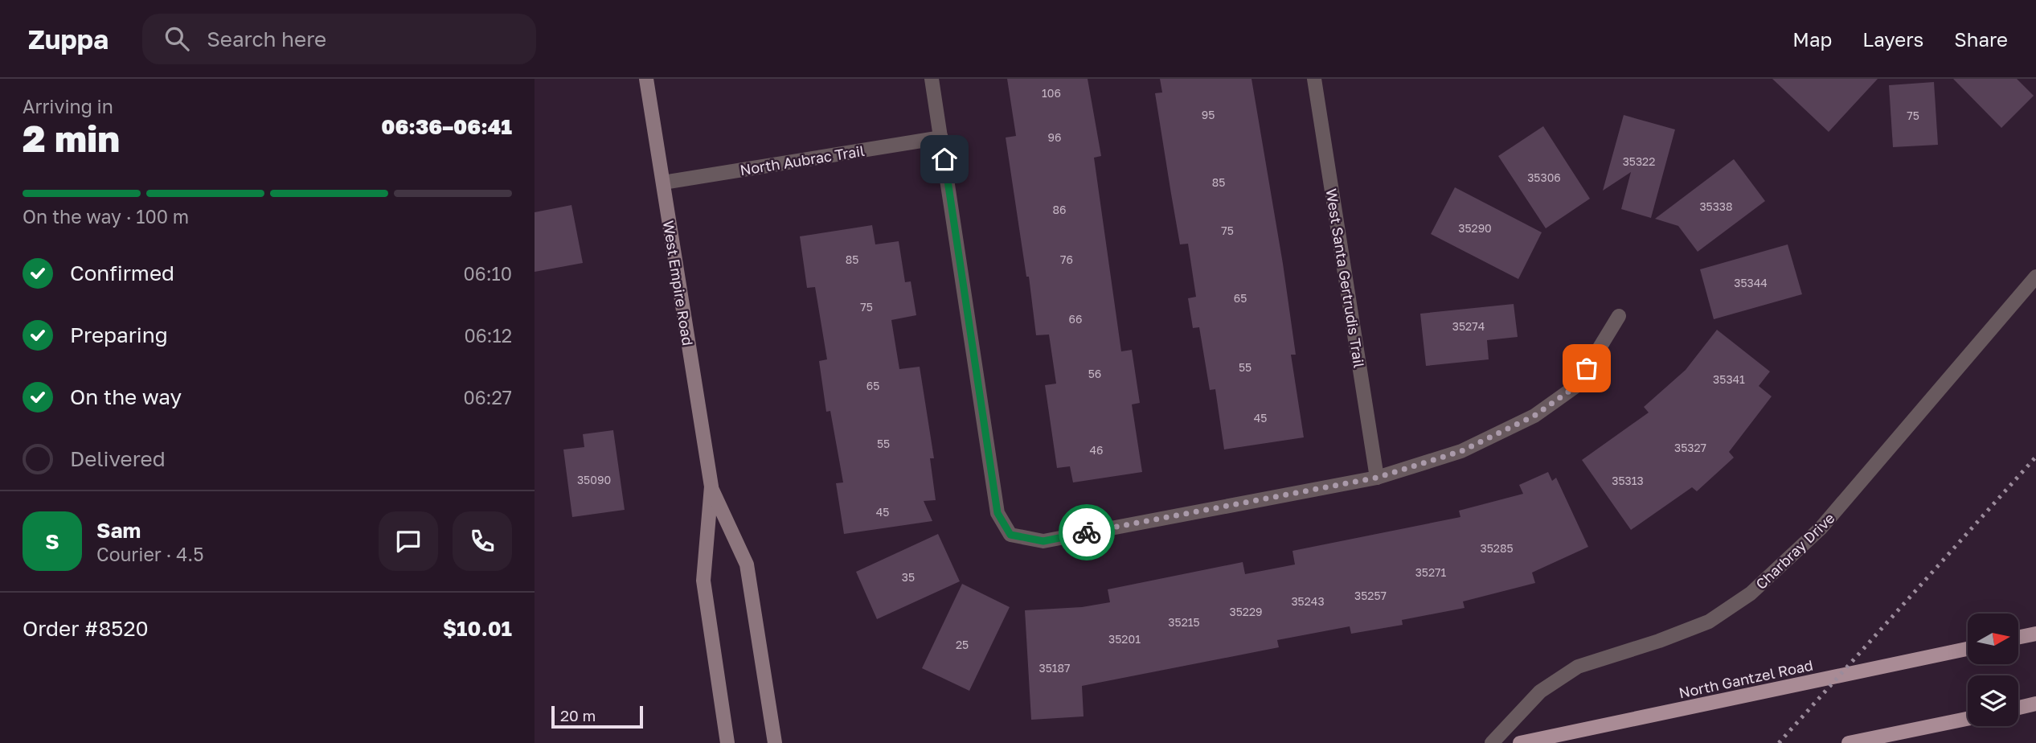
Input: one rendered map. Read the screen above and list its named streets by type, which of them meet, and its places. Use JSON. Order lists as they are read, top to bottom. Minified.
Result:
{"streets":{"main road":["North Gantzel Road"],"street":["North Aubrac Trail","West Santa Gertrudis Trail","West Empire Road","Charbray Drive"]},"crossings":[["North Aubrac Trail","West Empire Road"]],"house_numbers":["106","95","75","96","35322","35306","85","35338","86","35290","75","85","76","35344","65","75","66","35274","55","56","35341","65","45","55","35327","46","35090","35313","45","35285","35271","35","35257","35243","35229","35215","35201","25","35187"],"scale_bar":"20 m","north":"right","page":{"header":"Zuppa","search":"Search here","nav":["Map","Layers","Share"],"heading":["2 min","Arriving in","06:36–06:41"],"panel":["Sam","Courier · 4.5","Order #8520","$10.01"],"bar":"On the way · 100 m","list":[["Confirmed","06:10"],["Preparing","06:12"],["On the way","06:27"],"Delivered"],"round":"S","scale":"20 m"}}
